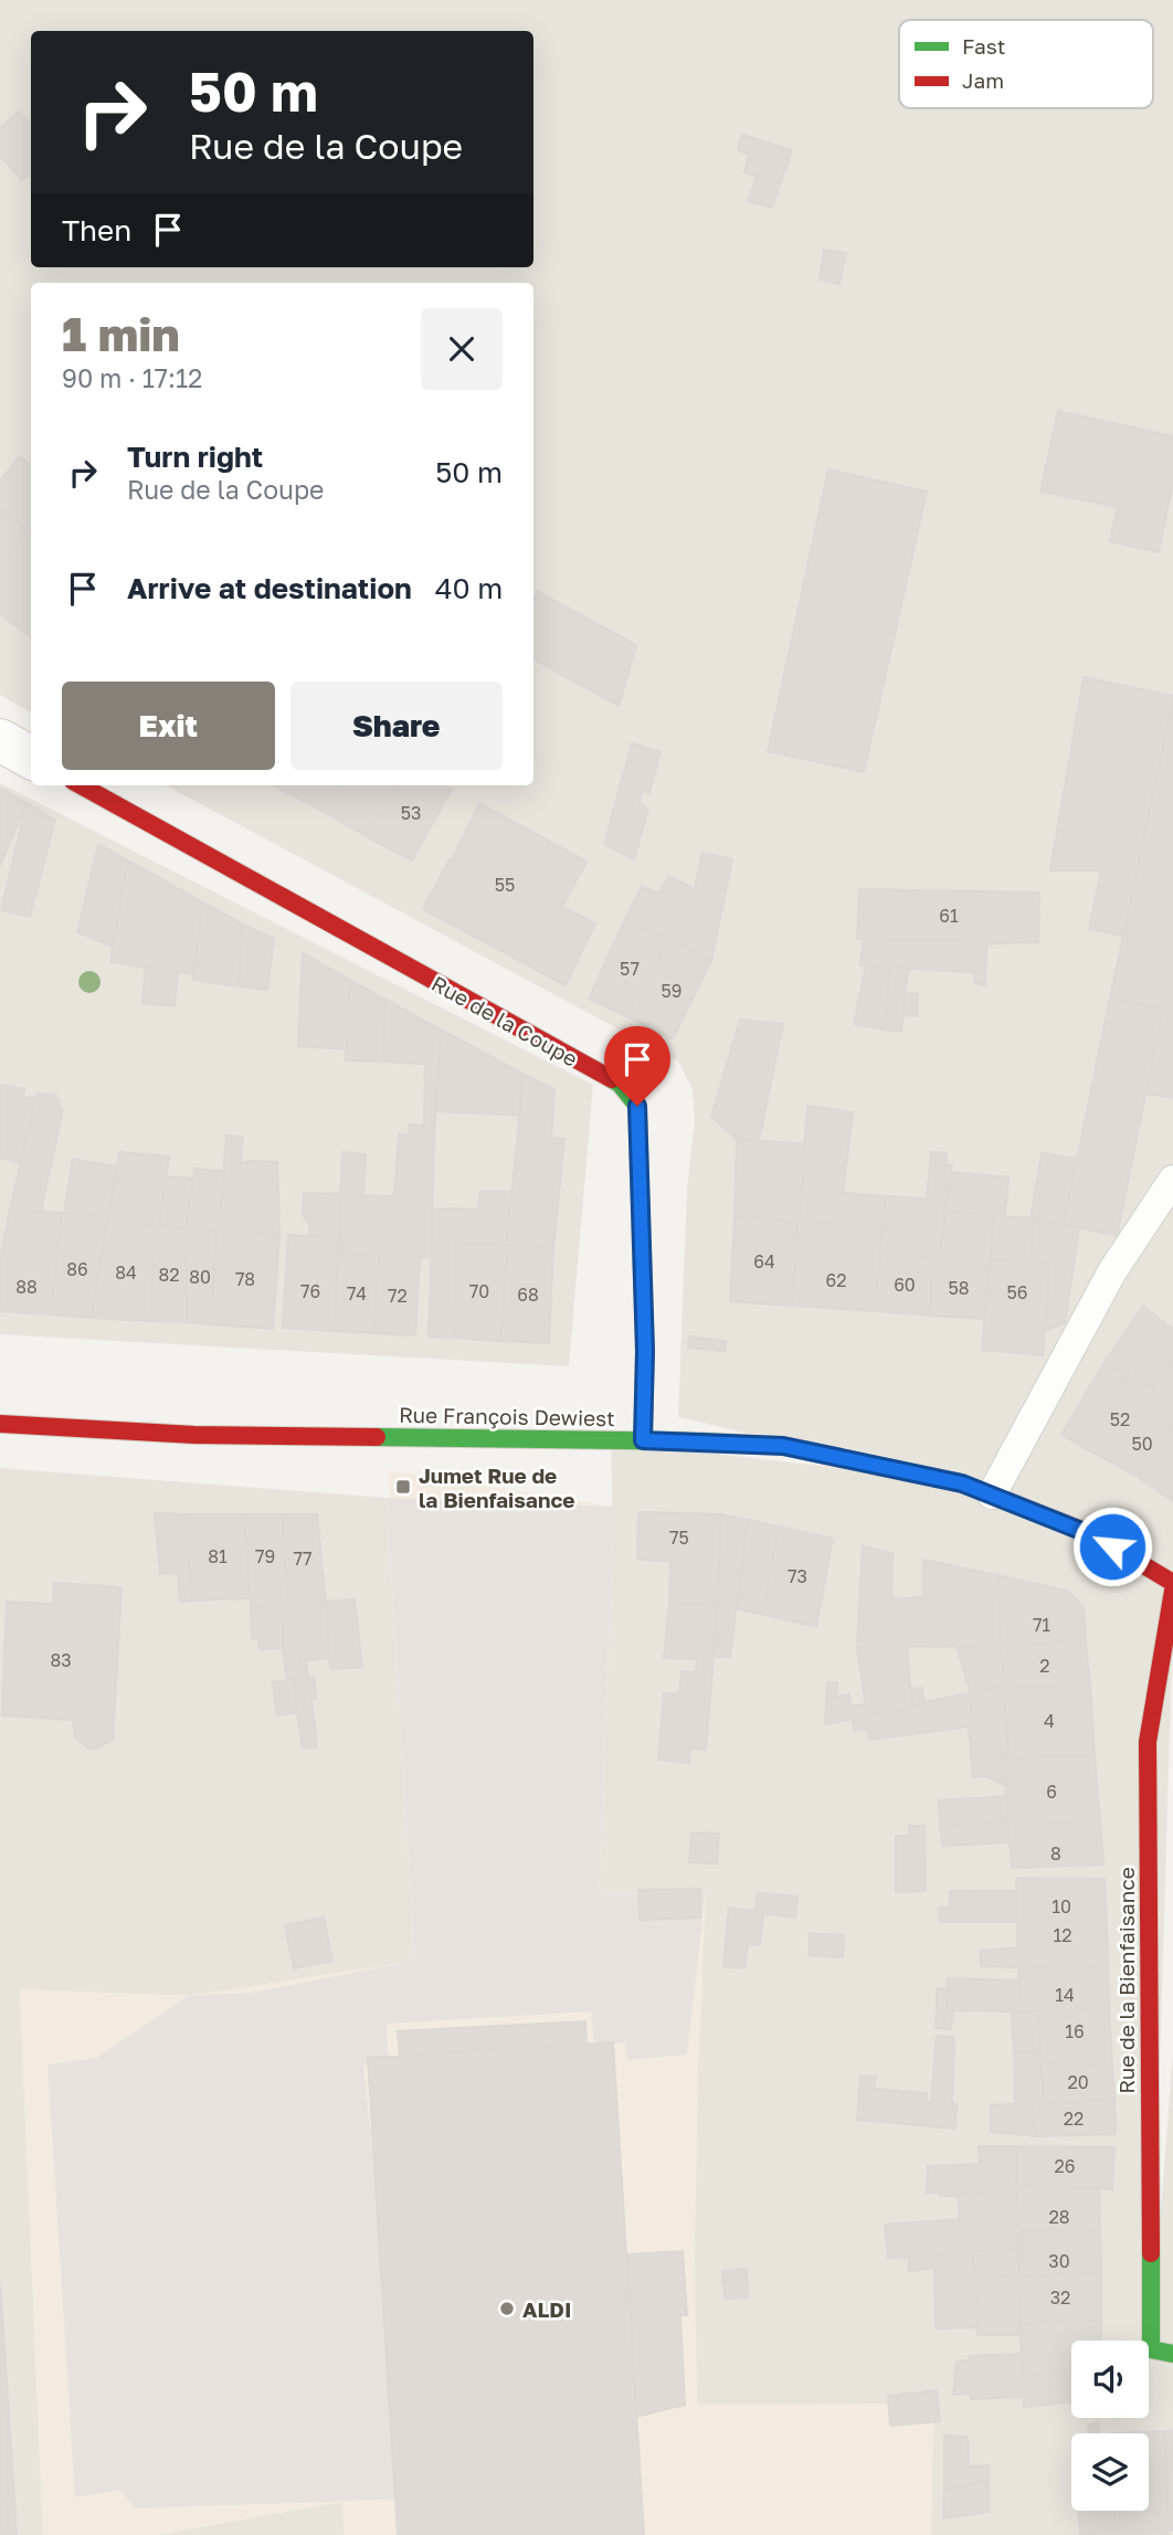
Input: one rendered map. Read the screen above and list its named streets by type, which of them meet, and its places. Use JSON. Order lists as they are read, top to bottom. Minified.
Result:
{"streets":{"street":["Rue de la Coupe","Rue François Dewiest","Rue de la Bienfaisance"]},"crossings":[["Rue de la Coupe","Rue François Dewiest"]],"places":{"transit":["Jumet Rue de la Bienfaisance"],"other":["ALDI"]},"house_numbers":["53","55","61","57","59","64","86","84","82","80","78","62","60","88","58","76","70","56","74","68","72","52","50","75","81","79","77","73","71","83","2","4","6","8","10","12","14","16","20","22","26","28","30","32"],"legend":["Fast","Jam"],"page":{"turn":["50 m","Rue de la Coupe"],"then":"Then","heading":["1 min","90 m · 17:12"],"list":[{"name":"Turn right","note":"Rue de la Coupe","value":"50 m"},{"name":"Arrive at destination","value":"40 m"}],"buttons":["Exit","Share"]}}
